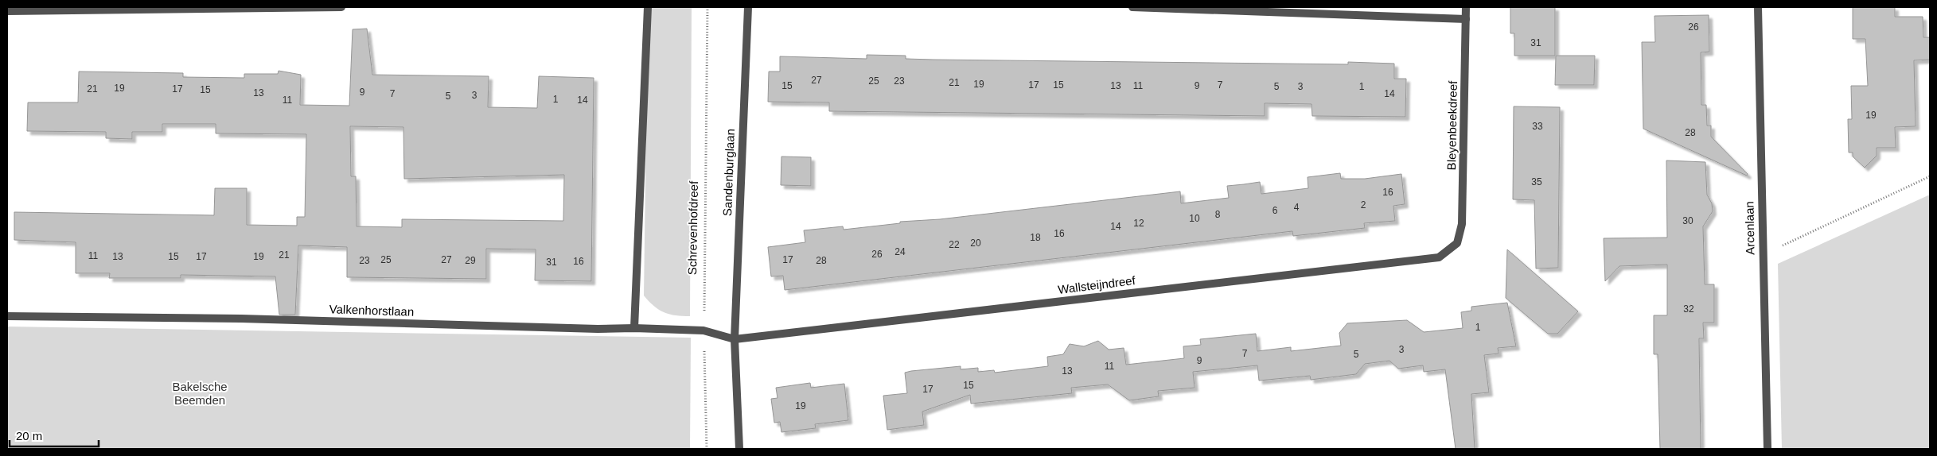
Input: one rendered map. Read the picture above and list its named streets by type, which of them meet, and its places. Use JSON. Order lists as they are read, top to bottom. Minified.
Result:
{"streets":{"street":["Bleyenbeekdreef","Sandenburglaan","Arcenlaan","Wallsteijndreef","Valkenhorstlaan"],"path":["Schrevenhofdreef"]},"crossings":[["Bleyenbeekdreef","Wallsteijndreef"],["Sandenburglaan","Wallsteijndreef"],["Sandenburglaan","Valkenhorstlaan"],["Schrevenhofdreef","Valkenhorstlaan"],["Wallsteijndreef","Valkenhorstlaan"]],"parks":["Bakelsche Beemden"],"house_numbers":["26","31","27","25","23","21","19","17","15","7","15","13","11","9","5","3","1","19","21","17","15","9","13","7","14","3","5","1","11","14","19","33","28","35","16","2","4","6","8","10","30","12","14","16","18","20","22","24","26","21","11","13","15","17","19","25","27","17","23","29","28","16","31","32","1","3","7","5","9","11","13","15","17","19"],"scale_bar":"20 m"}
